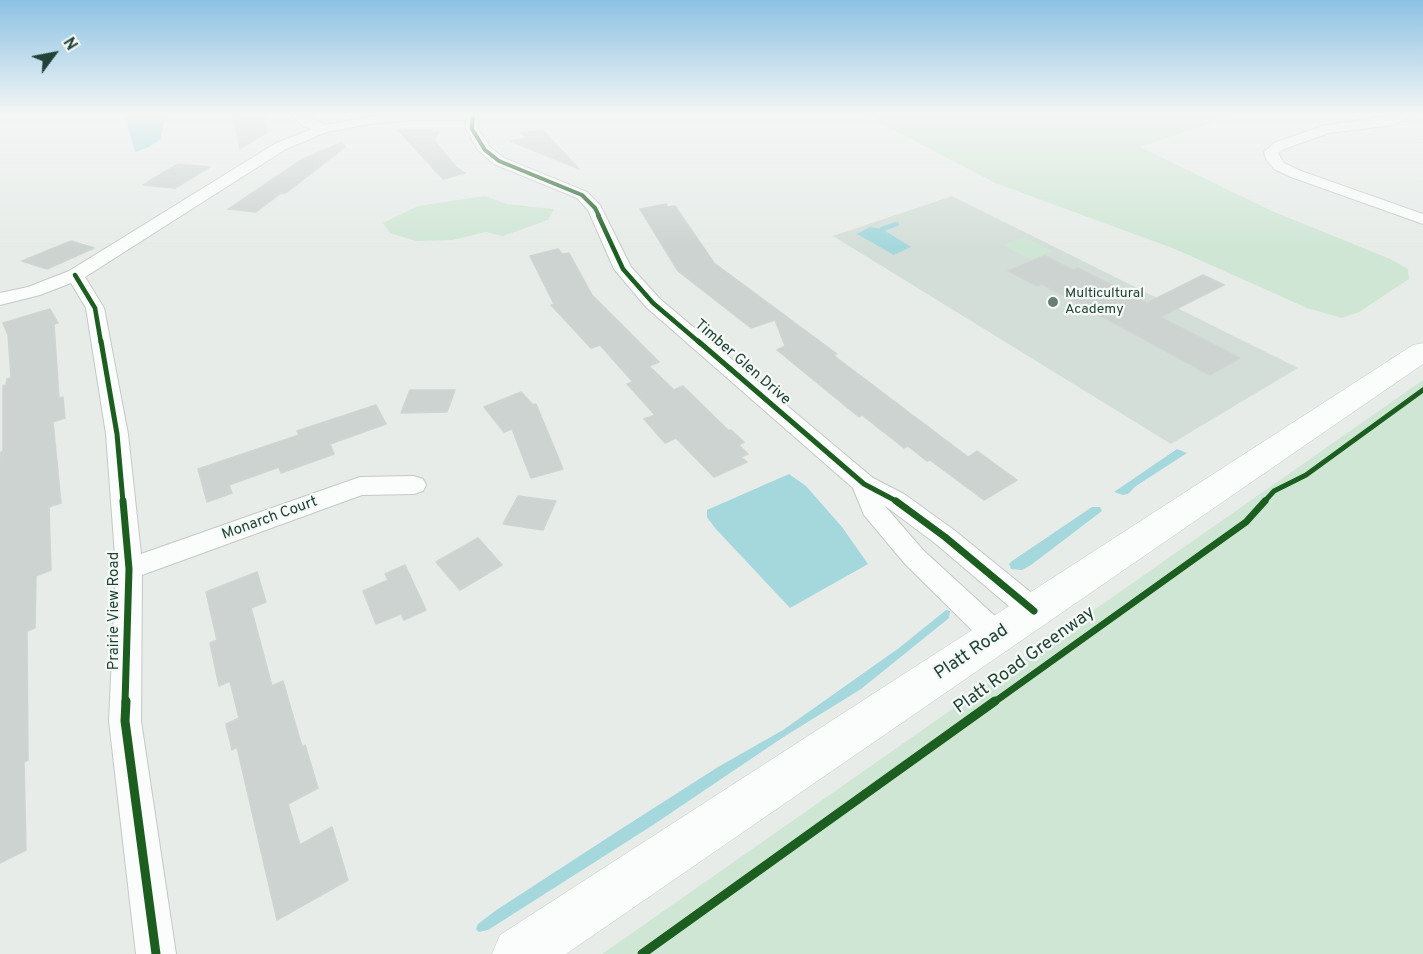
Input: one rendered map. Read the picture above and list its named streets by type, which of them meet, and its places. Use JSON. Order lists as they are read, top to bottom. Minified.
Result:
{"streets":{"main road":["Platt Road"],"street":["Timber Glen Drive","Monarch Court","Prairie View Road"],"cycle path":["Platt Road Greenway"]},"crossings":[["Timber Glen Drive","Platt Road"],["Monarch Court","Prairie View Road"]],"places":["Multicultural Academy"],"north":"top right"}
